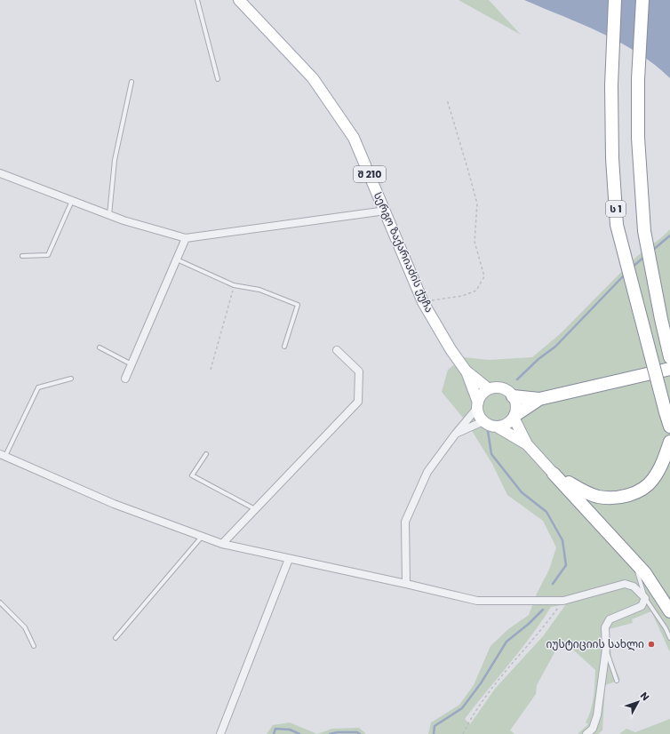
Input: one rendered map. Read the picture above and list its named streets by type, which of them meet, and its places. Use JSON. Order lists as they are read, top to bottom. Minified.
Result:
{"streets":{"highway":["ს 1"],"main road":["შ 210","სერგო ზაქარიაძის ქუჩა"]},"places":["იუსტიციის სახლი"],"north":"top right"}
